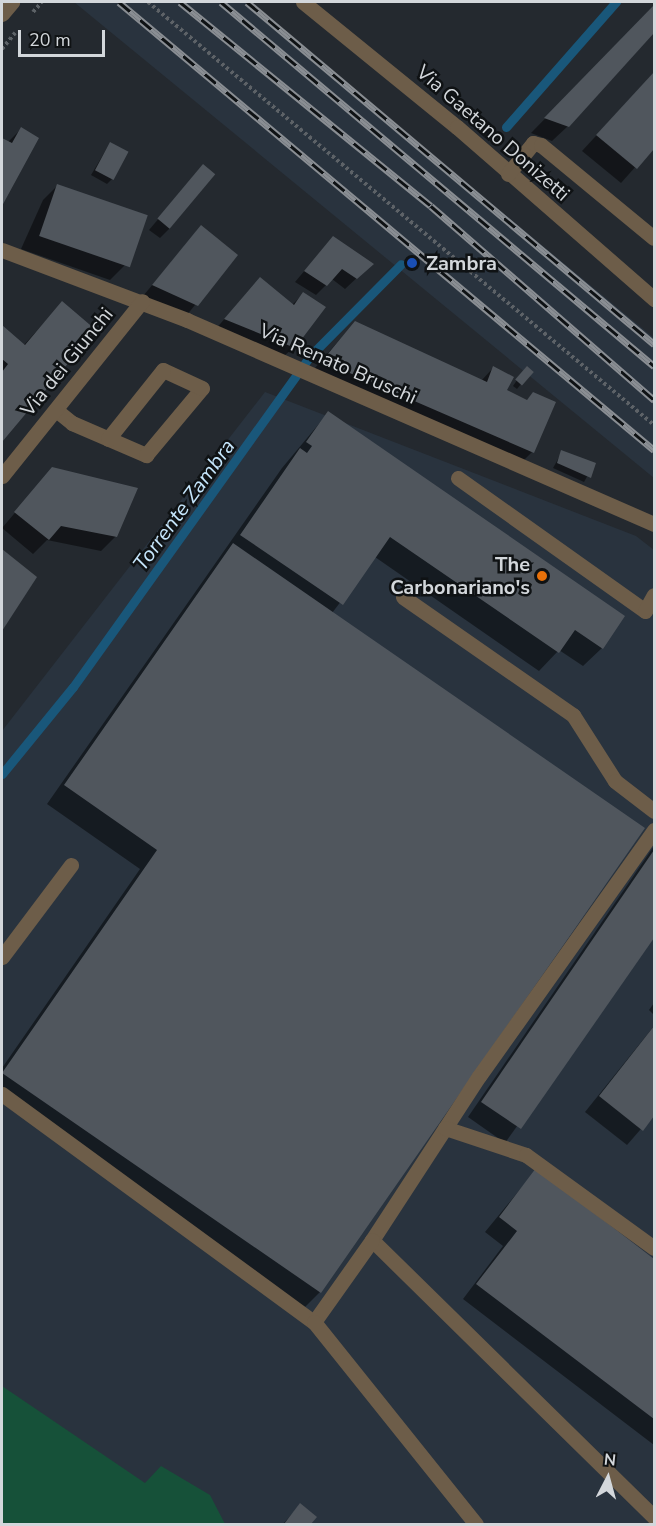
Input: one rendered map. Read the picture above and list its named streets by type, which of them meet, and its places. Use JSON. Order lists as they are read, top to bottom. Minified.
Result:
{"streets":{"street":["Via Gaetano Donizetti","Via dei Giunchi","Via Renato Bruschi"]},"crossings":[["Via dei Giunchi","Via Renato Bruschi"]],"water":["Torrente Zambra"],"places":["Zambra","The Carbonariano's"],"scale_bar":"20 m","north":"top"}
